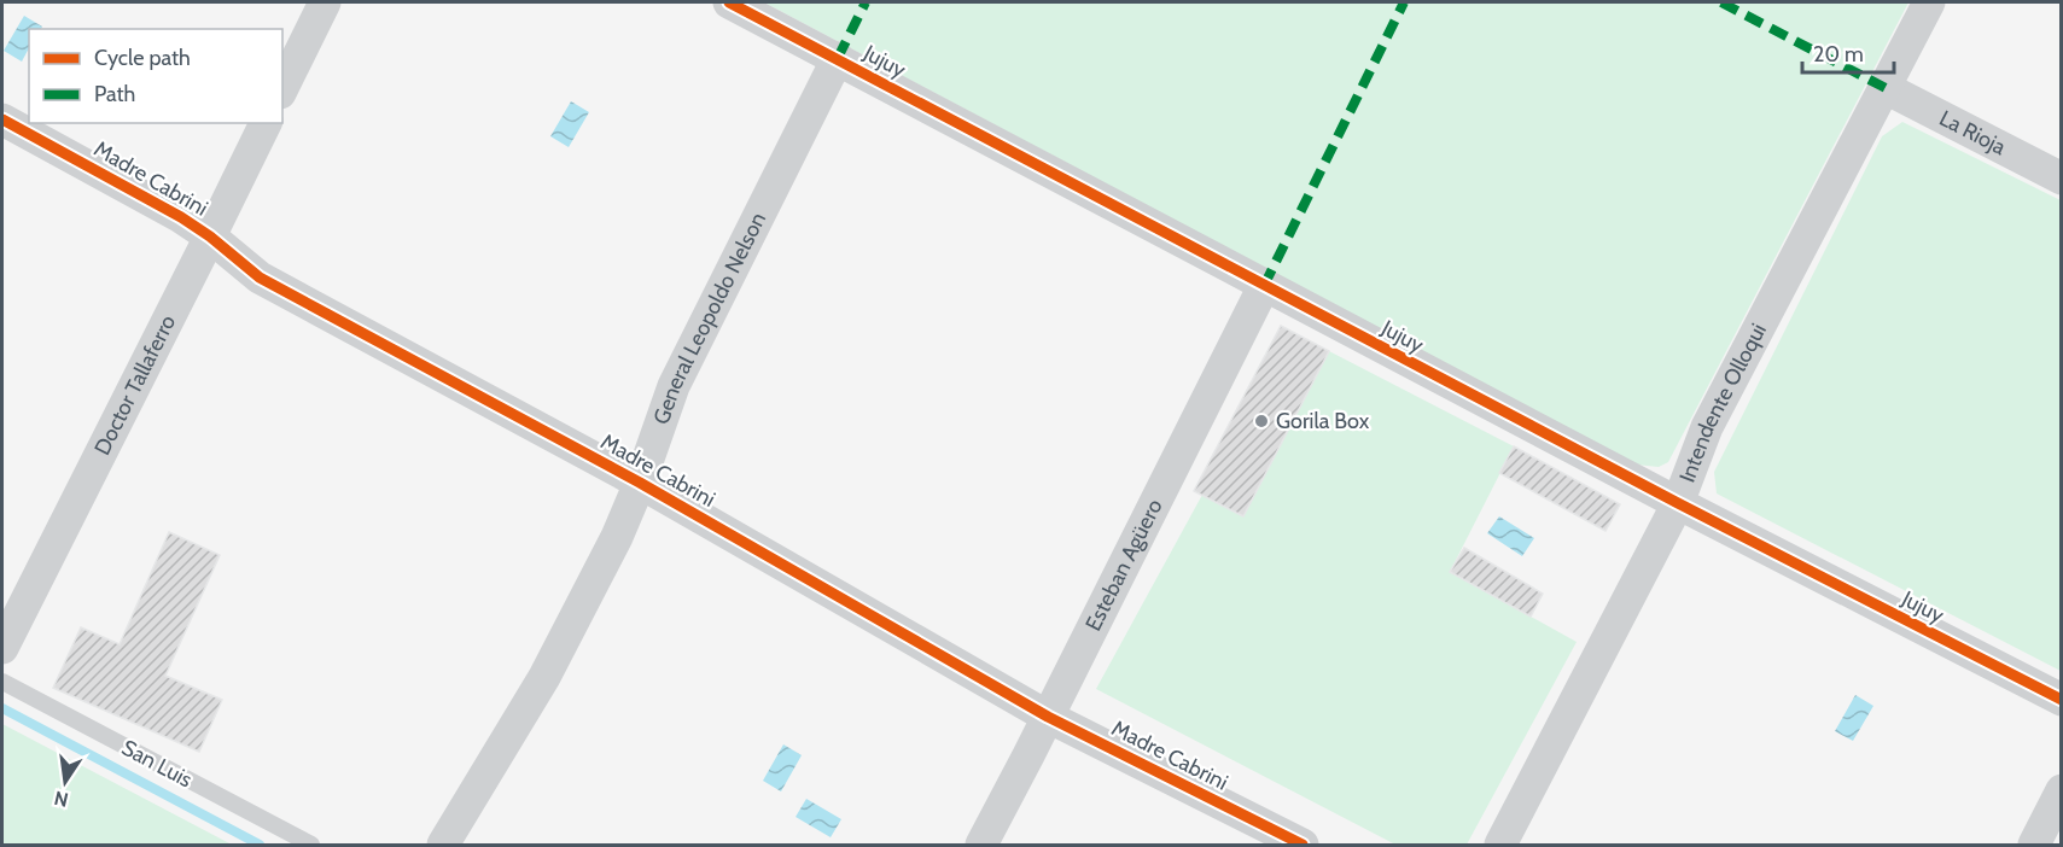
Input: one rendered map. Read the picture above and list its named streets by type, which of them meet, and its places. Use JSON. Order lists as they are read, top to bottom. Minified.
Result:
{"streets":{"street":["Jujuy","La Rioja","Madre Cabrini","General Leopoldo Nelson","Doctor Tallaferro","Intendente Olloqui","Esteban Agüero"],"lane":["San Luis"]},"crossings":[["Jujuy","General Leopoldo Nelson"],["Jujuy","Intendente Olloqui"],["Jujuy","Esteban Agüero"],["La Rioja","Intendente Olloqui"],["Madre Cabrini","General Leopoldo Nelson"],["Madre Cabrini","Doctor Tallaferro"],["Madre Cabrini","Esteban Agüero"]],"places":["Gorila Box"],"legend":["Cycle path","Path"],"scale_bar":"20 m","north":"bottom"}
